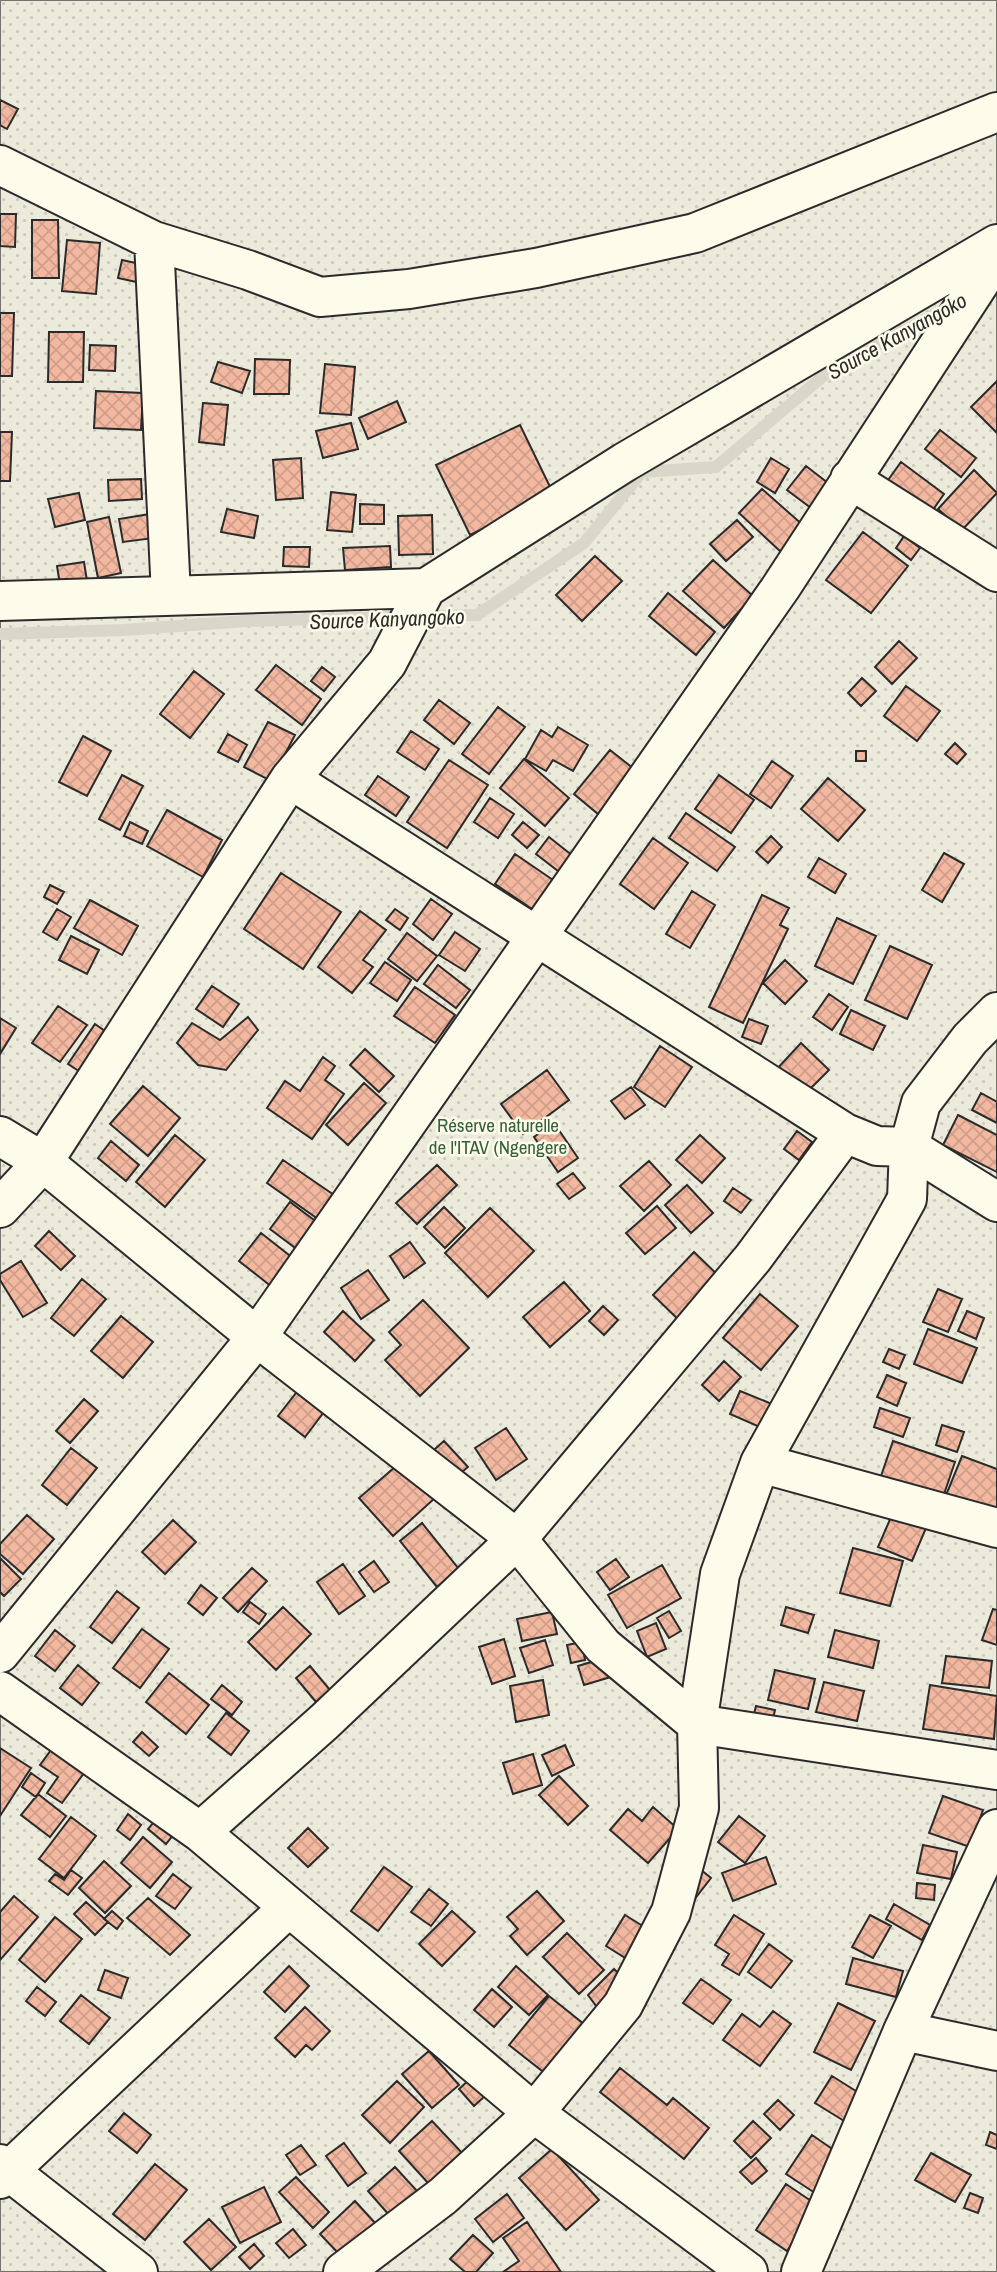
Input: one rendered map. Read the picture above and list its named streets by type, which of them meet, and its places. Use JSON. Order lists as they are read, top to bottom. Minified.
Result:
{"water":["Source Kanyangoko"],"parks":["Réserve naturelle de l'ITAV (Ngengere"]}
